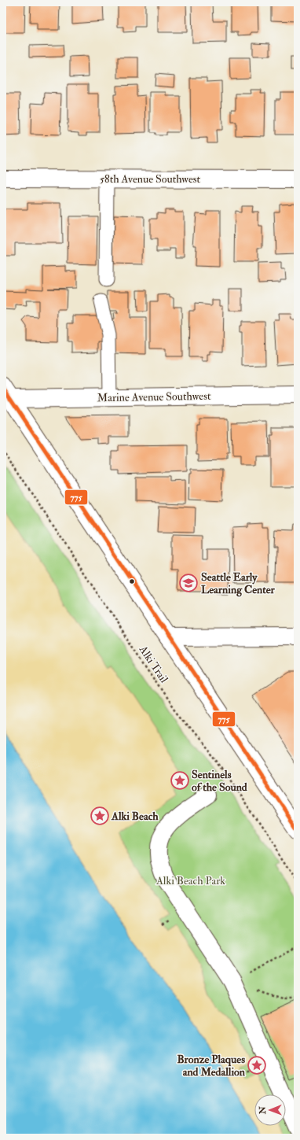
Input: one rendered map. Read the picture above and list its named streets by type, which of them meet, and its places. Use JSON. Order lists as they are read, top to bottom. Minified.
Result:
{"streets":{"street":["58th Avenue Southwest","Marine Avenue Southwest"],"path":["Alki Trail"]},"parks":["Alki Beach Park"],"places":{"school or university":["Seattle Early Learning Center"],"place":["Sentinels of the Sound","Alki Beach","Bronze Plaques and Medallion"]},"lines":["transit line 775"],"north":"left"}
